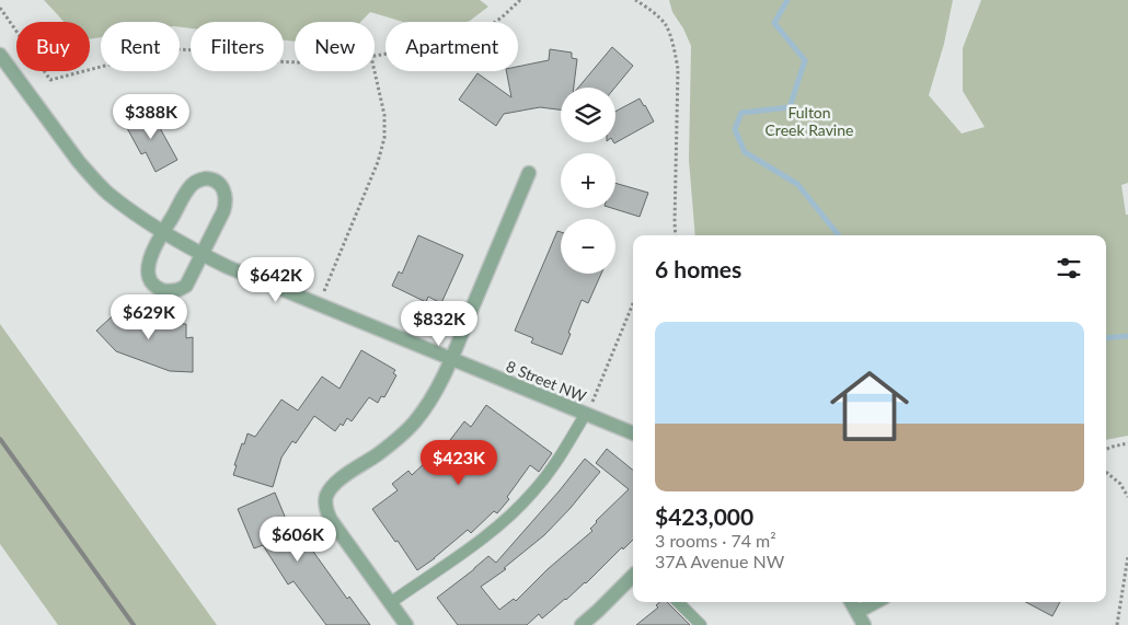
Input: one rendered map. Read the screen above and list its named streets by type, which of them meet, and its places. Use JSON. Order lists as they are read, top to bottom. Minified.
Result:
{"streets":{"street":["8 Street NW"]},"parks":["Fulton Creek Ravine"],"page":{"chip":["Buy","Rent","Filters","New","Apartment"],"map_buttons":["+","−"],"price":["$388K","$642K","$629K","$832K","$423K","$606K"],"heading":"6 homes","list":[{"name":"$423,000","note":"3 rooms · 74 m² · 37A Avenue NW"}]}}
